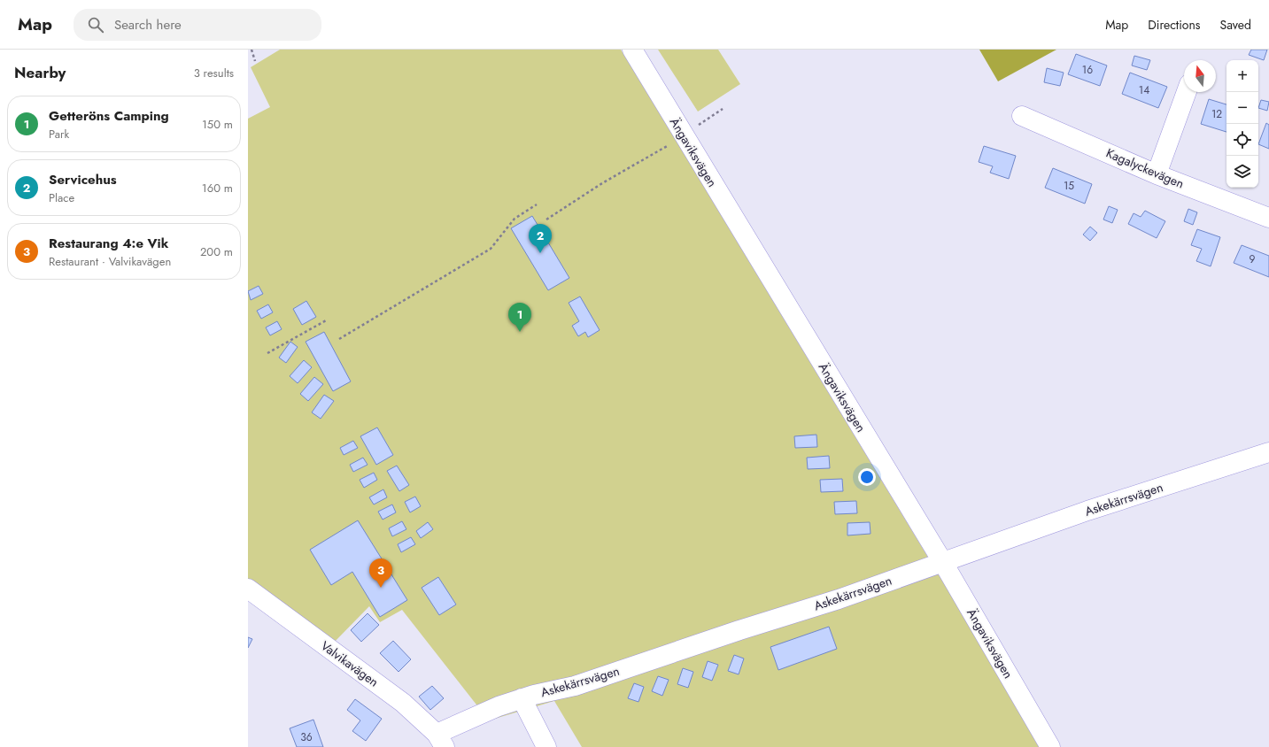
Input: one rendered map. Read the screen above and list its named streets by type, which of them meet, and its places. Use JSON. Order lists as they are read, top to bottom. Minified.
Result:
{"streets":{"street":["Ängaviksvägen","Kagalyckevägen","Askekärrsvägen","Valvikavägen"]},"crossings":[["Ängaviksvägen","Askekärrsvägen"],["Askekärrsvägen","Valvikavägen"]],"house_numbers":["16","14","12","15","9","36"],"north":"top","page":{"header":"Map","search":"Search here","nav":["Map","Directions","Saved"],"heading":["Nearby","3 results"],"map_buttons":["+","−"],"list":[{"mark":"1","name":"Getteröns Camping","note":"Park","value":"150 m"},{"mark":"2","name":"Servicehus","note":"Place","value":"160 m"},{"mark":"3","name":"Restaurang 4:e Vik","note":"Restaurant · Valvikavägen","value":"200 m"}],"pins":["2","1","3"]}}
